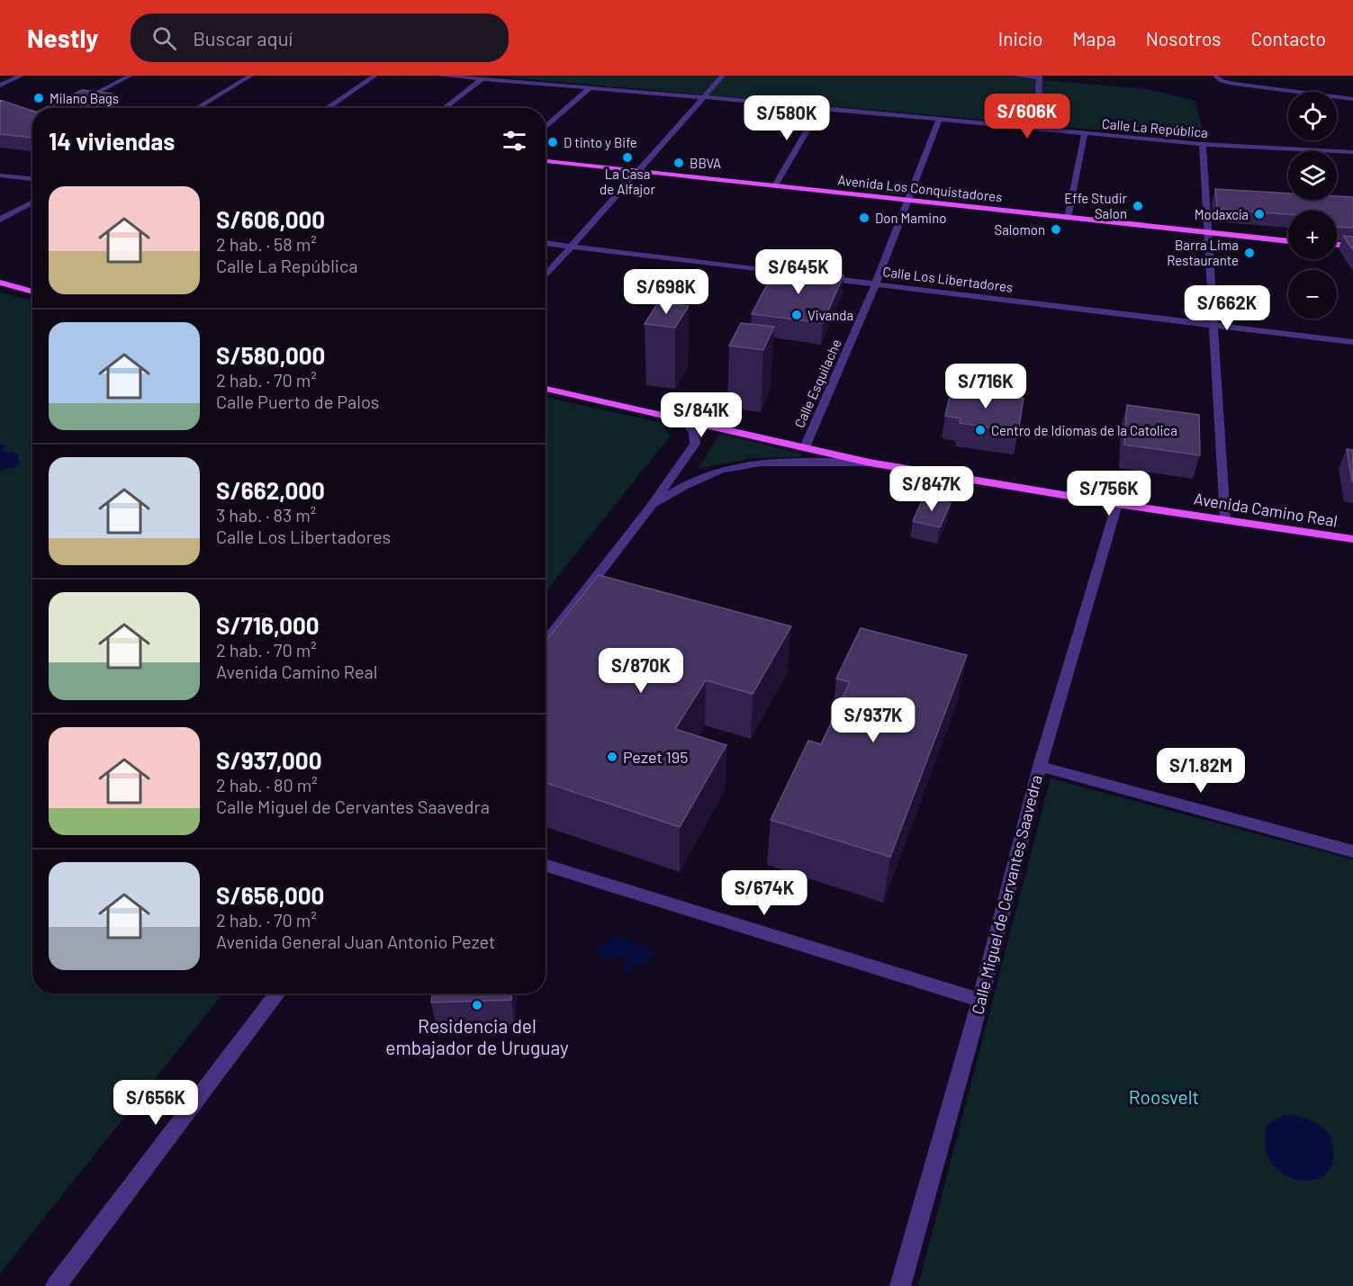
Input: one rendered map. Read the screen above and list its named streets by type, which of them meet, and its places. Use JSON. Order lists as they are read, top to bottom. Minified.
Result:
{"streets":{"main road":["Avenida Los Conquistadores","Avenida Camino Real"],"street":["Calle La República","Calle Los Libertadores","Calle Esquilache","Calle Miguel de Cervantes Saavedra"]},"crossings":[["Calle La República","Calle Esquilache"],["Avenida Los Conquistadores","Calle Esquilache"],["Calle Los Libertadores","Calle Esquilache"],["Calle Esquilache","Avenida Camino Real"],["Avenida Camino Real","Calle Miguel de Cervantes Saavedra"]],"parks":["Roosvelt"],"places":["Milano Bags","D tinto y Bife","La Casa de Alfajor","BBVA","Effe Studir Salon","Modaxcía","Don Mamino","Salomon","Barra Lima Restaurante","Vivanda","Centro de Idiomas de la Catolica","Pezet 195","Residencia del embajador de Uruguay"],"page":{"header":"Nestly","search":"Buscar aquí","nav":["Inicio","Mapa","Nosotros","Contacto"],"map_buttons":["+","−"],"price":["S/606K","S/580K","S/645K","S/698K","S/662K","S/716K","S/841K","S/847K","S/756K","S/870K","S/937K","S/1.82M","S/674K","S/656K"],"heading":"14 viviendas","list":[{"name":"S/606,000","note":"2 hab. · 58 m² · Calle La República"},{"name":"S/580,000","note":"2 hab. · 70 m² · Calle Puerto de Palos"},{"name":"S/662,000","note":"3 hab. · 83 m² · Calle Los Libertadores"},{"name":"S/716,000","note":"2 hab. · 70 m² · Avenida Camino Real"},{"name":"S/937,000","note":"2 hab. · 80 m² · Calle Miguel de Cervantes Saavedra"},{"name":"S/656,000","note":"2 hab. · 70 m² · Avenida General Juan Antonio Pezet"}]}}
